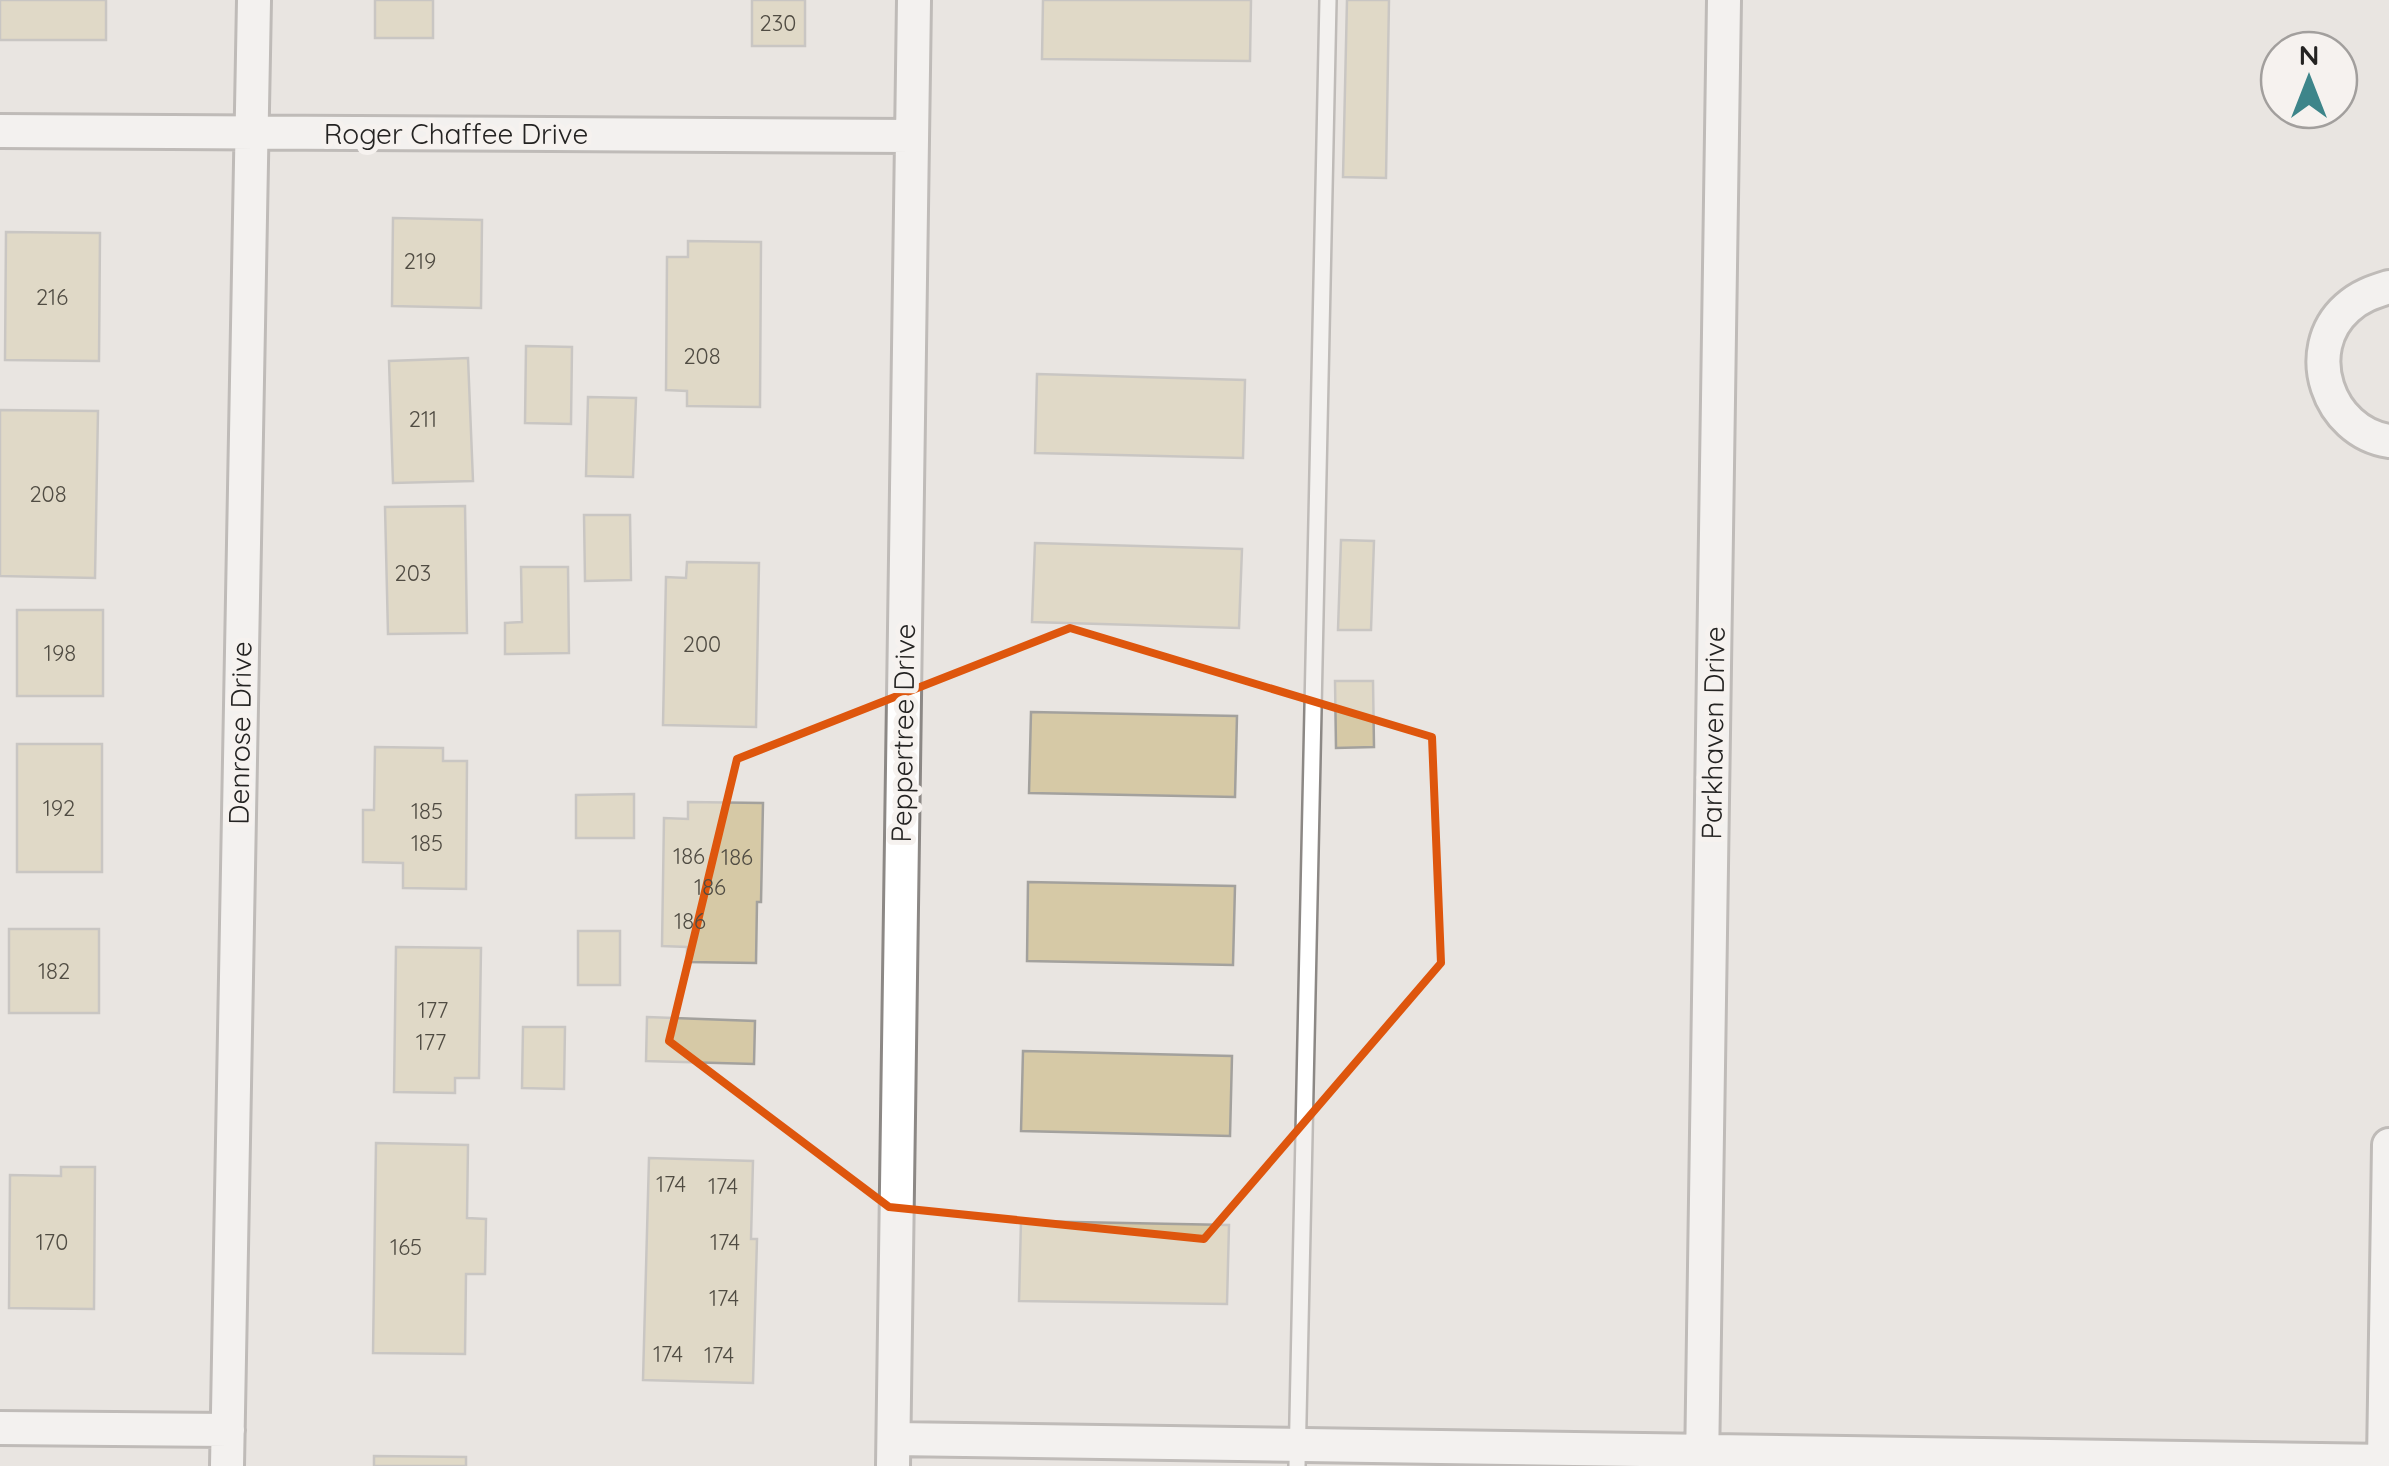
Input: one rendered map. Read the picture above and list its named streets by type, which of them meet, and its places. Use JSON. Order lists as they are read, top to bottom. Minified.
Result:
{"streets":{"street":["Roger Chaffee Drive","Denrose Drive","Peppertree Drive","Parkhaven Drive"]},"crossings":[["Roger Chaffee Drive","Denrose Drive"],["Roger Chaffee Drive","Peppertree Drive"]],"house_numbers":["230","219","216","208","211","208","203","200","198","192","185","185","186","186","186","186","182","177","177","174","174","170","174","165","174","174","174"],"north":"top"}
